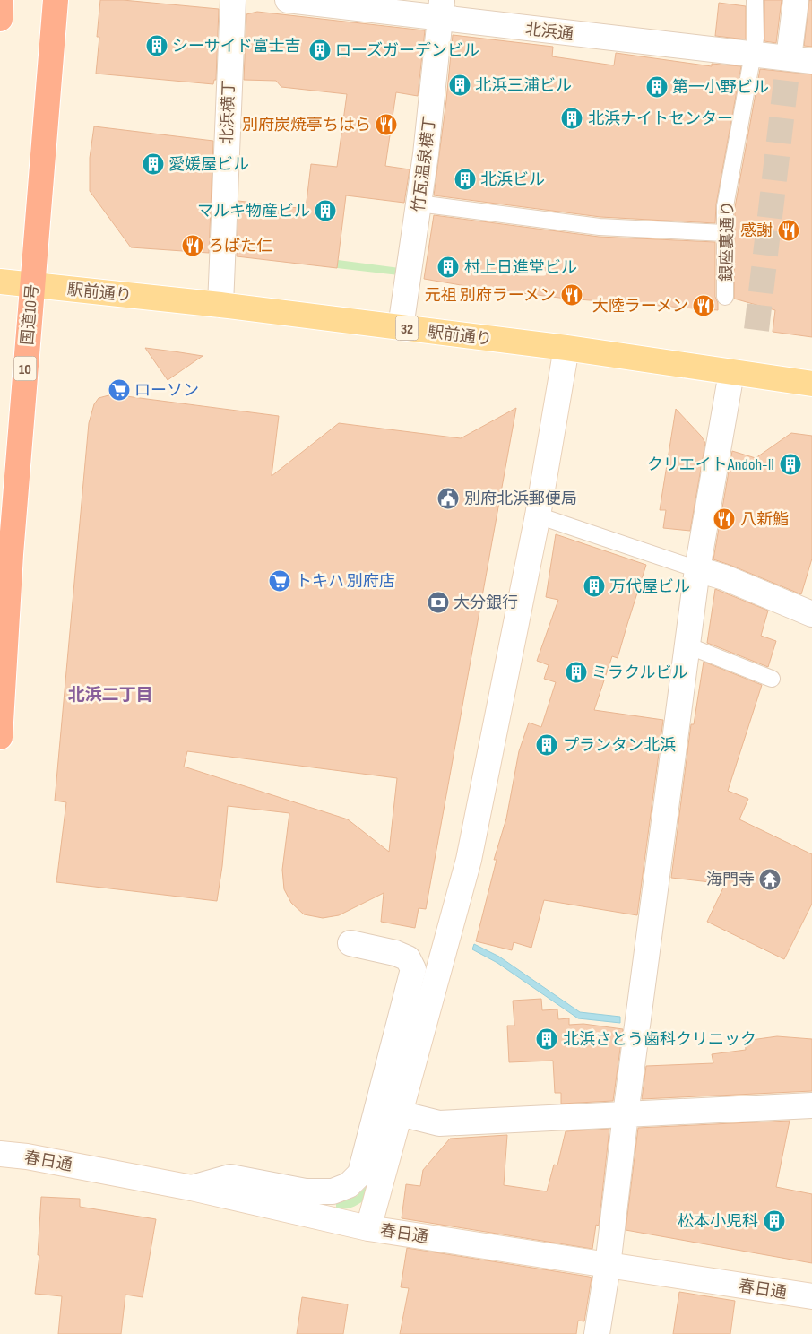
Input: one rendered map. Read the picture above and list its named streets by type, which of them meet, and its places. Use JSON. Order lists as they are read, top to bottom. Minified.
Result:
{"streets":{"highway":["国道10号","10"],"main road":["駅前通り","32"],"street":["北浜通","北浜横丁","竹瓦温泉横丁","春日通"],"lane":["銀座裏通り"]},"crossings":[["北浜通","竹瓦温泉横丁"],["北浜通","銀座裏通り"],["北浜横丁","駅前通り"],["竹瓦温泉横丁","駅前通り"],["駅前通り","国道10号"]],"districts":["北浜二丁目"],"places":{"building":["シーサイド富士吉","ローズガーデンビル","北浜三浦ビル","第一小野ビル","北浜ナイトセンター","愛媛屋ビル","北浜ビル","マルキ物産ビル","村上日進堂ビル","クリエイトAndoh-II","万代屋ビル","ミラクルビル","プランタン北浜","北浜さとう歯科クリニック","松本小児科"],"restaurant":["別府炭焼亭ちはら","感謝","ろばた仁","元祖 別府ラーメン","大陸ラーメン","八新鮨"],"supermarket":["ローソン","トキハ 別府店"],"public building":["別府北浜郵便局"],"bank":["大分銀行"],"temple":["海門寺"]}}
